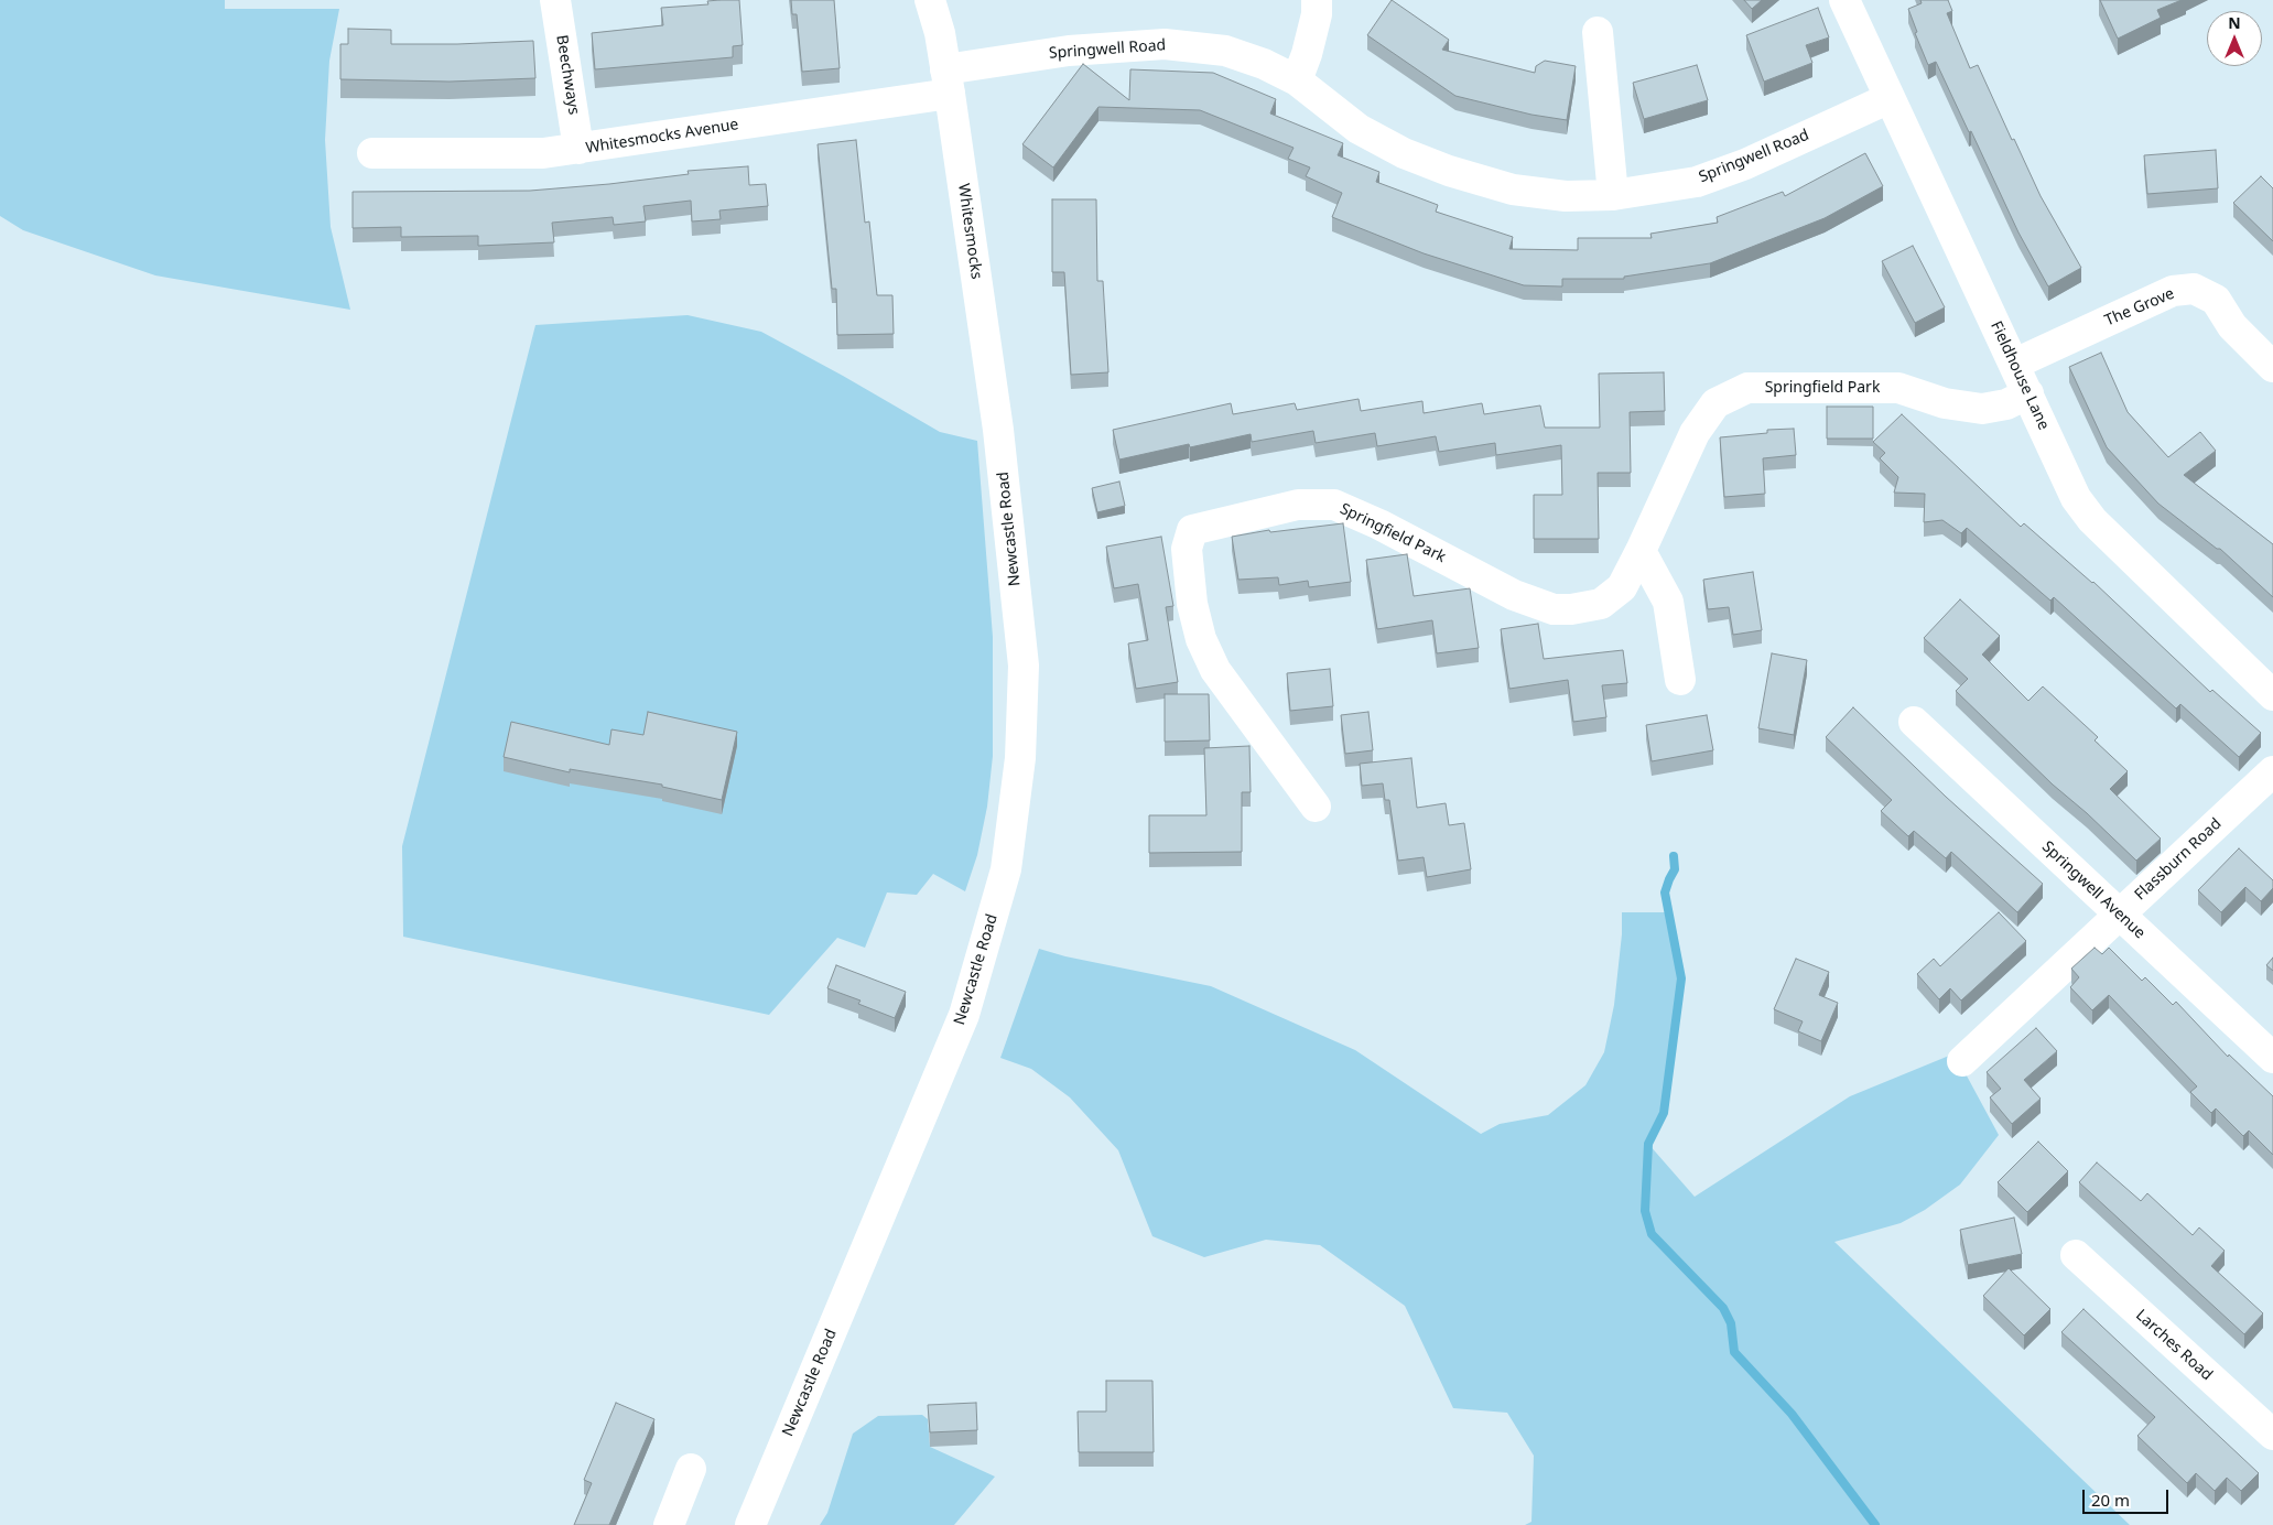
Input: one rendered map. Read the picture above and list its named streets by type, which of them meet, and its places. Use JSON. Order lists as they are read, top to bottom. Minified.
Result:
{"streets":{"main road":["Springwell Road","Beechways","Whitesmocks Avenue","Whitesmocks","The Grove","Fieldhouse Lane","Springfield Park","Newcastle Road","Flassburn Road","Springwell Avenue","Larches Road"]},"crossings":[["Springwell Road","Whitesmocks Avenue"],["Springwell Road","Whitesmocks"],["Springwell Road","Fieldhouse Lane"],["Beechways","Whitesmocks Avenue"],["Whitesmocks Avenue","Whitesmocks"],["Whitesmocks","Newcastle Road"],["The Grove","Fieldhouse Lane"],["Fieldhouse Lane","Springfield Park"],["Flassburn Road","Springwell Avenue"]],"scale_bar":"20 m","north":"top"}
